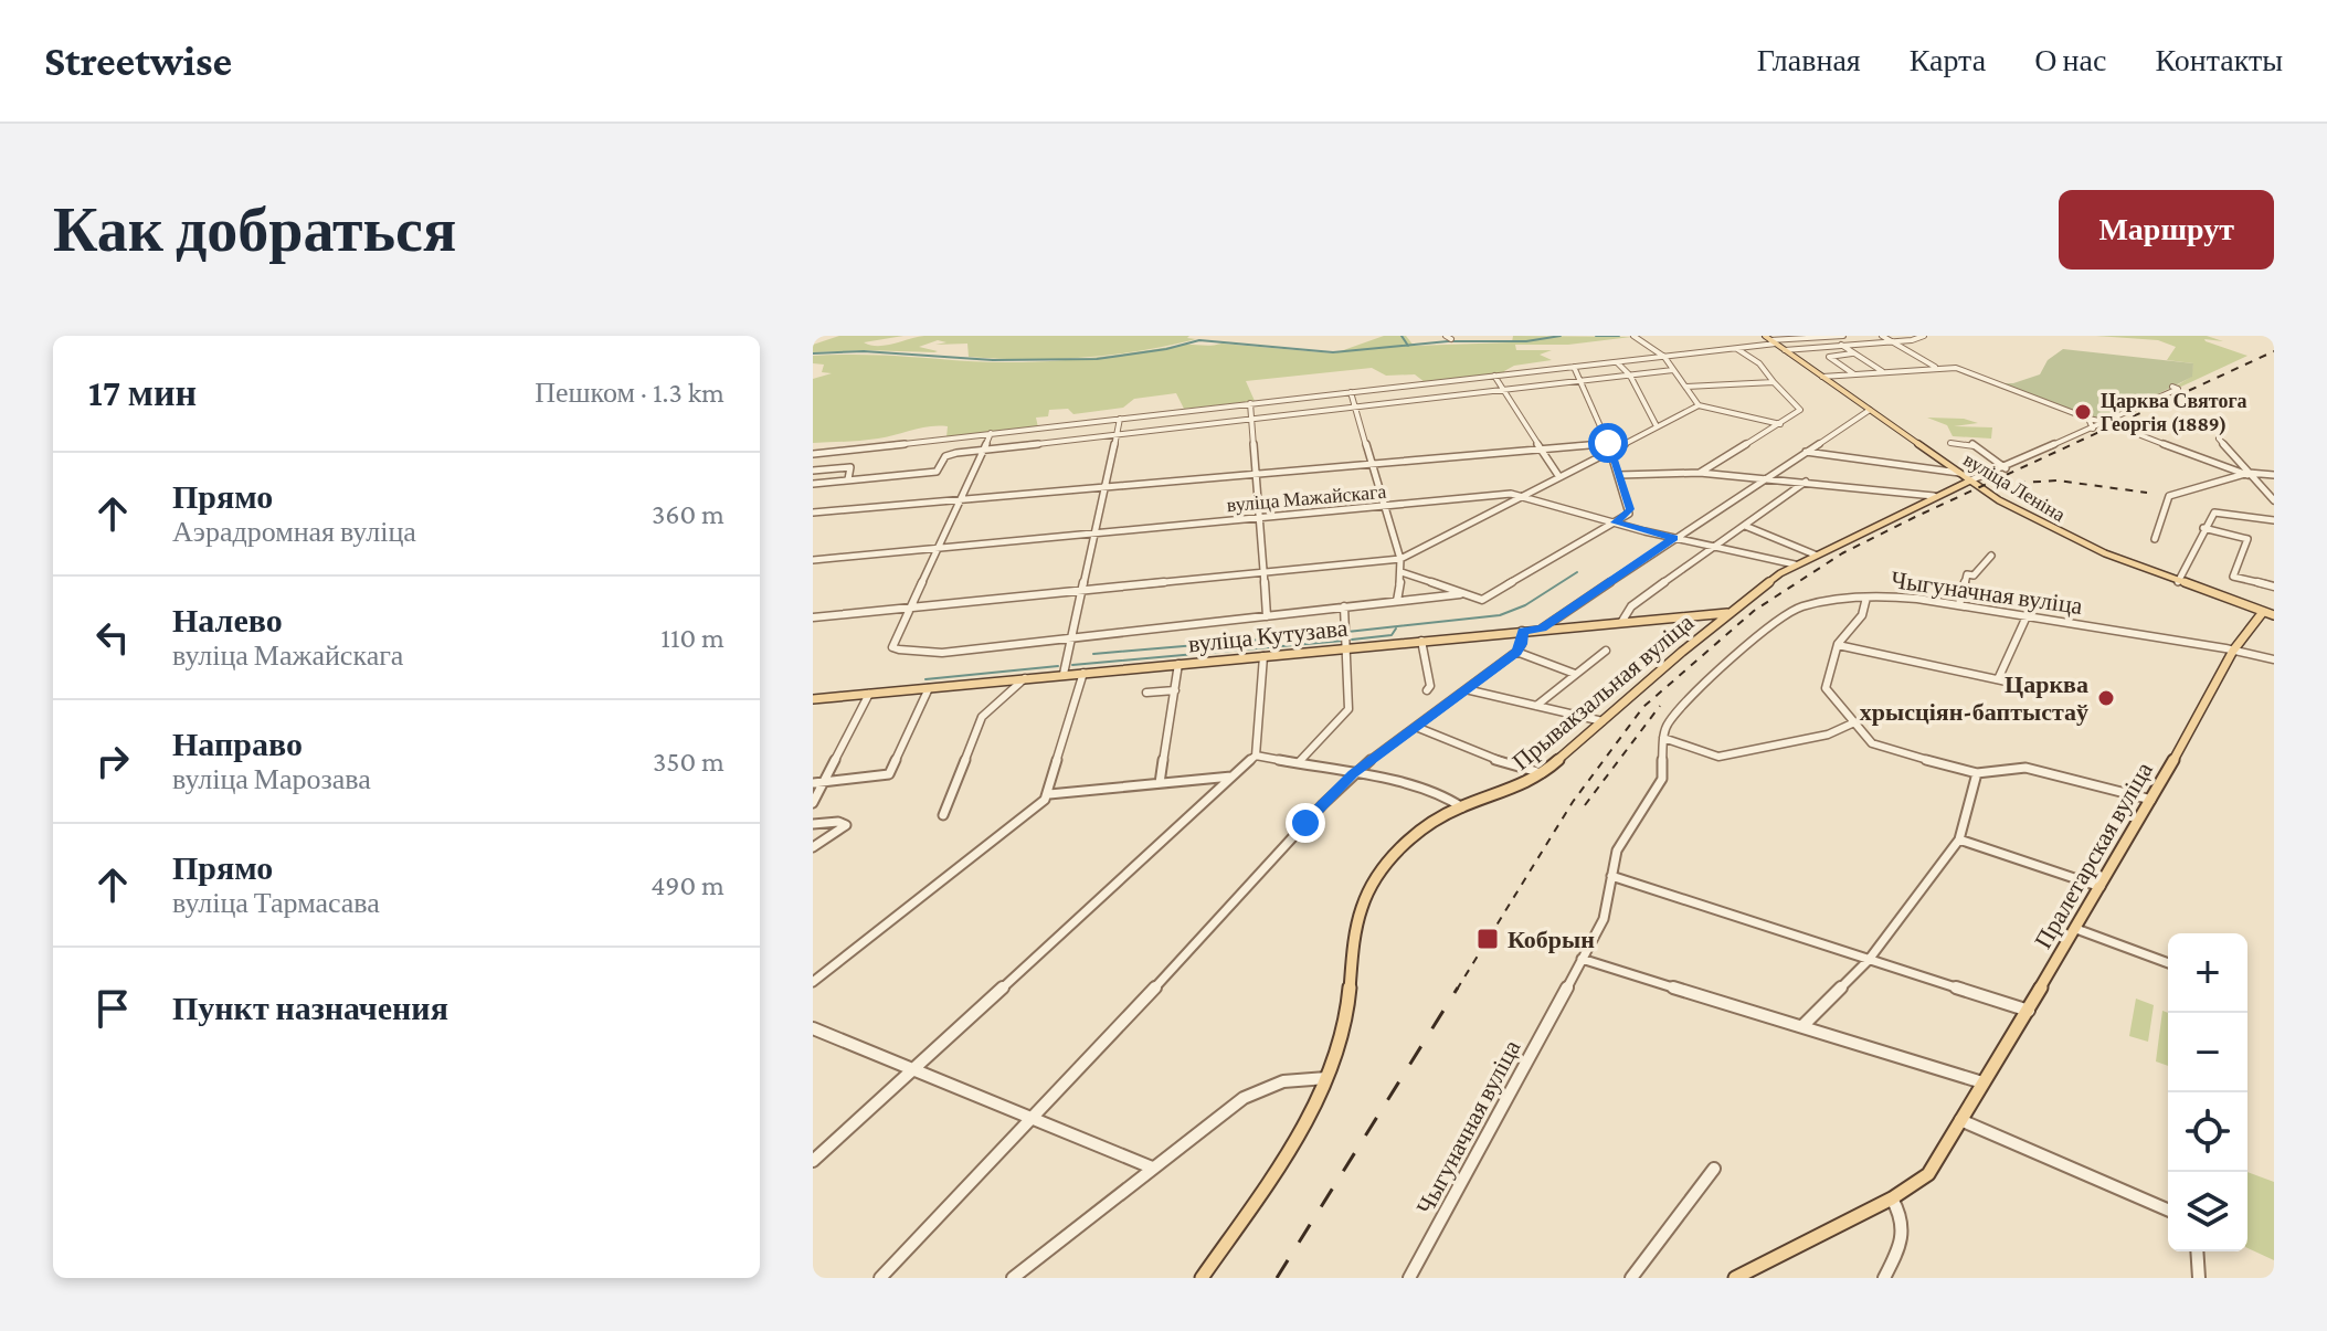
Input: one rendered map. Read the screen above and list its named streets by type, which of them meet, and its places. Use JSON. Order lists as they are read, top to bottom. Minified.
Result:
{"streets":{"main road":["вуліца Леніна","вуліца Кутузава","Прывакзальная вуліца","Пралетарская вуліца"],"street":["вуліца Мажайскага","Чыгуначная вуліца"]},"crossings":[["вуліца Леніна","Прывакзальная вуліца"],["вуліца Леніна","Пралетарская вуліца"],["вуліца Мажайскага","вуліца Кутузава"],["вуліца Мажайскага","Прывакзальная вуліца"],["Чыгуначная вуліца","Пралетарская вуліца"],["вуліца Кутузава","Прывакзальная вуліца"]],"places":{"other":["Царква Святога Георгія (1889)","Царква хрысціян-баптыстаў"],"transit":["Кобрын"]},"page":{"header":"Streetwise","nav":["Главная","Карта","О нас","Контакты"],"buttons":"Маршрут","title":"Как добраться","heading":["17 мин","Пешком · 1.3 km"],"list":[["Прямо","Аэрадромная вуліца","360 m"],["Налево","вуліца Мажайскага","110 m"],["Направо","вуліца Марозава","350 m"],["Прямо","вуліца Тармасава","490 m"],"Пункт назначения"],"map_buttons":["+","−"]}}
